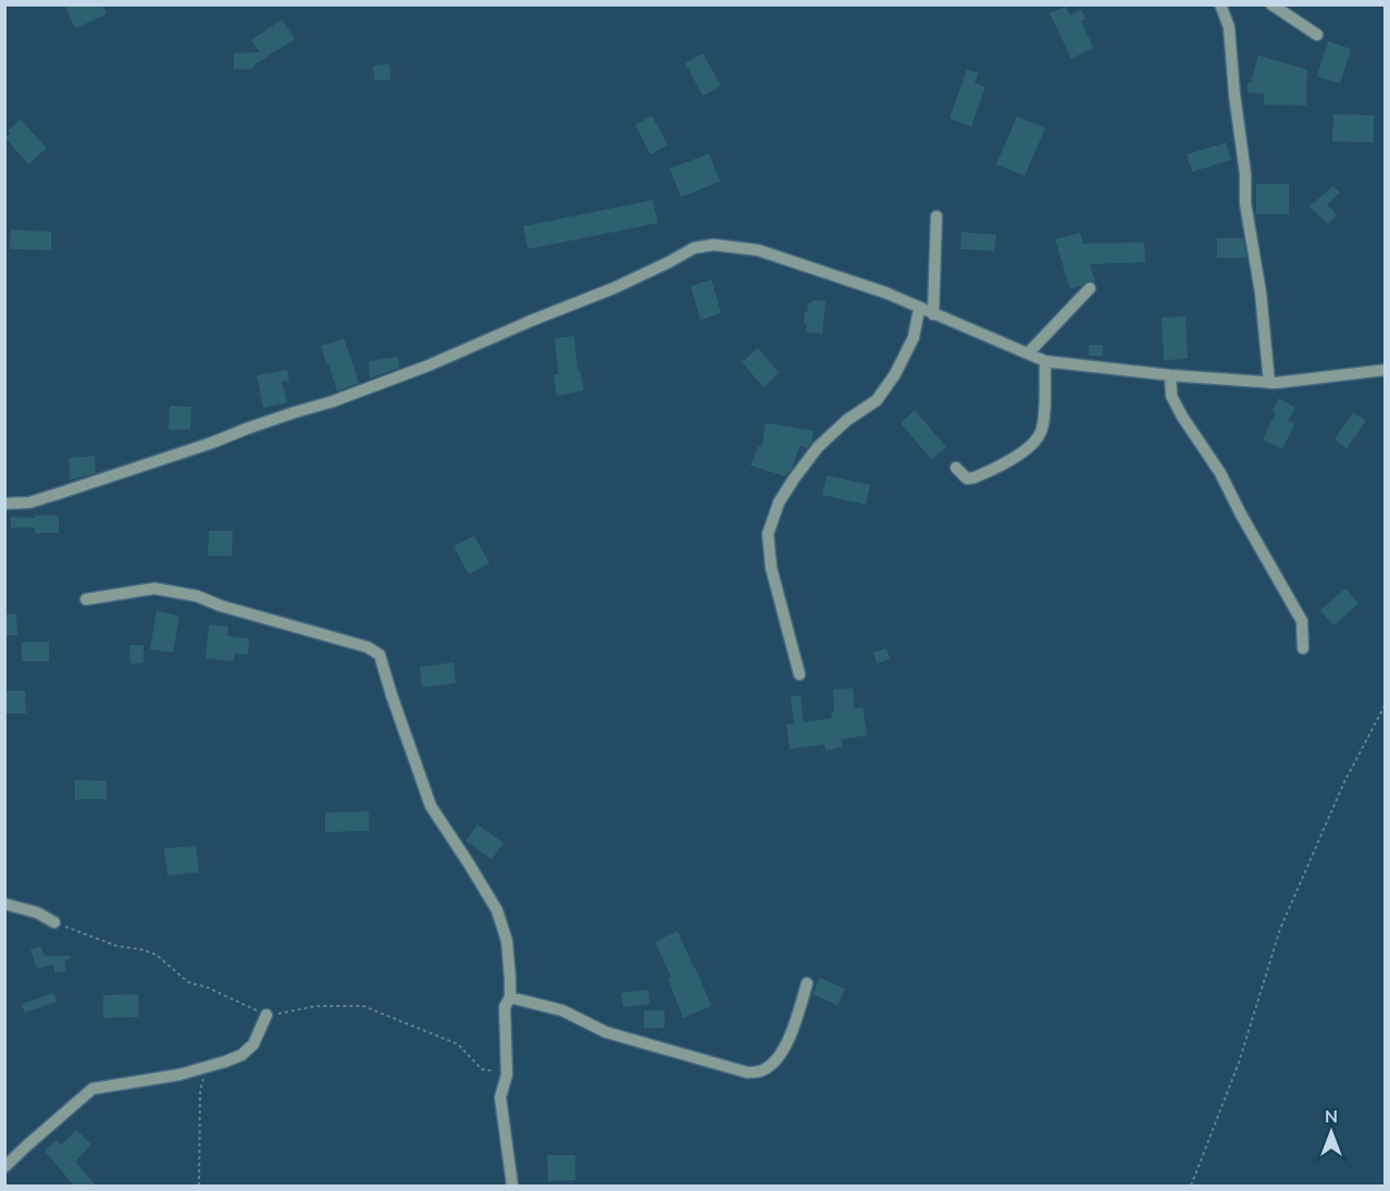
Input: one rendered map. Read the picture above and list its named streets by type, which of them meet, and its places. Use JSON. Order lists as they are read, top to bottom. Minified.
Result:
{"north":"top"}
